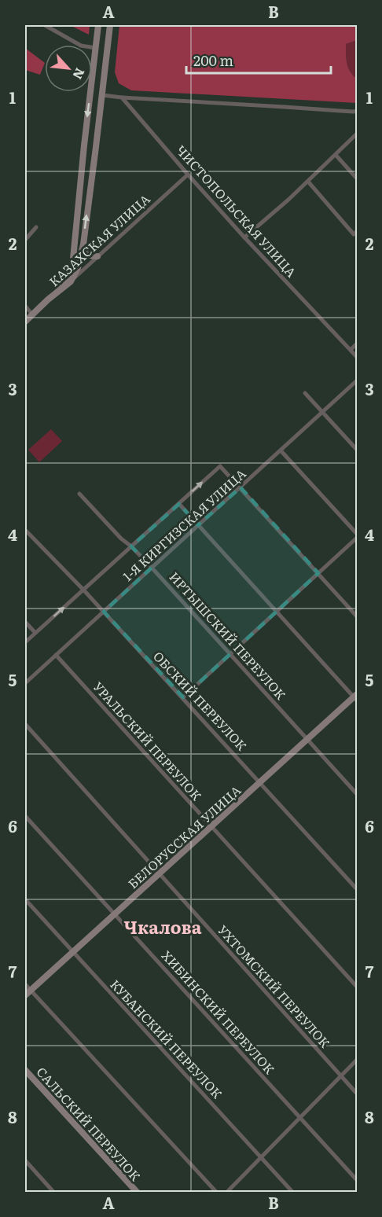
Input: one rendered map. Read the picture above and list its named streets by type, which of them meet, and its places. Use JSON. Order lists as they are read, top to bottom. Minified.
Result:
{"streets":{"main road":["КАЗАХСКАЯ УЛИЦА","БЕЛОРУССКАЯ УЛИЦА","САЛЬСКИЙ ПЕРЕУЛОК"],"street":["ЧИСТОПОЛЬСКАЯ УЛИЦА","1-Я КИРГИЗСКАЯ УЛИЦА","ИРТЫШСКИЙ ПЕРЕУЛОК","ОБСКИЙ ПЕРЕУЛОК","УРАЛЬСКИЙ ПЕРЕУЛОК","УХТОМСКИЙ ПЕРЕУЛОК","ХИБИНСКИЙ ПЕРЕУЛОК","КУБАНСКИЙ ПЕРЕУЛОК"]},"crossings":[["ЧИСТОПОЛЬСКАЯ УЛИЦА","КАЗАХСКАЯ УЛИЦА"],["1-Я КИРГИЗСКАЯ УЛИЦА","ИРТЫШСКИЙ ПЕРЕУЛОК"],["1-Я КИРГИЗСКАЯ УЛИЦА","ОБСКИЙ ПЕРЕУЛОК"],["1-Я КИРГИЗСКАЯ УЛИЦА","УРАЛЬСКИЙ ПЕРЕУЛОК"],["ИРТЫШСКИЙ ПЕРЕУЛОК","БЕЛОРУССКАЯ УЛИЦА"],["ОБСКИЙ ПЕРЕУЛОК","БЕЛОРУССКАЯ УЛИЦА"],["УРАЛЬСКИЙ ПЕРЕУЛОК","БЕЛОРУССКАЯ УЛИЦА"],["БЕЛОРУССКАЯ УЛИЦА","УХТОМСКИЙ ПЕРЕУЛОК"],["БЕЛОРУССКАЯ УЛИЦА","ХИБИНСКИЙ ПЕРЕУЛОК"],["БЕЛОРУССКАЯ УЛИЦА","КУБАНСКИЙ ПЕРЕУЛОК"]],"districts":["Чкалова"],"scale_bar":"200 m","north":"bottom right","grid":{"columns":["A","B"],"rows":["1","2","3","4","5","6","7","8"]}}
